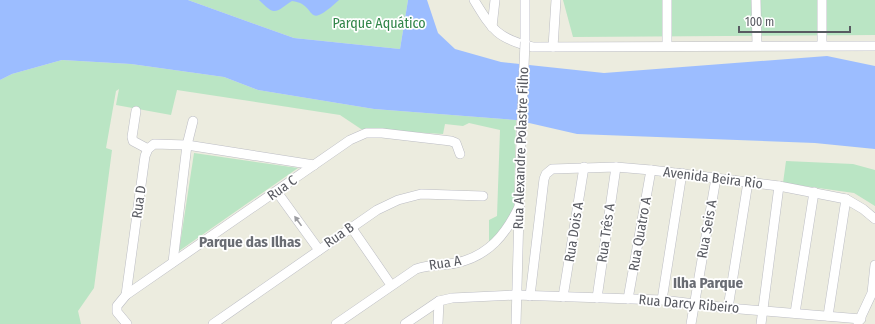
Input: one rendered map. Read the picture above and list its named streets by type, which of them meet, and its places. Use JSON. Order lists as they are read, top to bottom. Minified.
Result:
{"streets":{"street":["Rua Alexandre Polastre Filho","Avenida Beira Rio","Rua C","Rua D","Rua Seis A","Rua Dois A","Rua Três A","Rua Quatro A","Rua B","Rua A","Rua Darcy Ribeiro"]},"crossings":[["Rua Alexandre Polastre Filho","Rua A"],["Rua Alexandre Polastre Filho","Rua Darcy Ribeiro"],["Avenida Beira Rio","Rua Seis A"],["Avenida Beira Rio","Rua Dois A"],["Avenida Beira Rio","Rua Três A"],["Avenida Beira Rio","Rua Quatro A"],["Avenida Beira Rio","Rua Darcy Ribeiro"],["Rua C","Rua D"],["Rua Seis A","Rua Darcy Ribeiro"],["Rua Dois A","Rua Darcy Ribeiro"],["Rua Três A","Rua Darcy Ribeiro"],["Rua Quatro A","Rua Darcy Ribeiro"]],"districts":["Parque das Ilhas","Ilha Parque"],"parks":["Parque Aquático"],"scale_bar":"100 m"}
